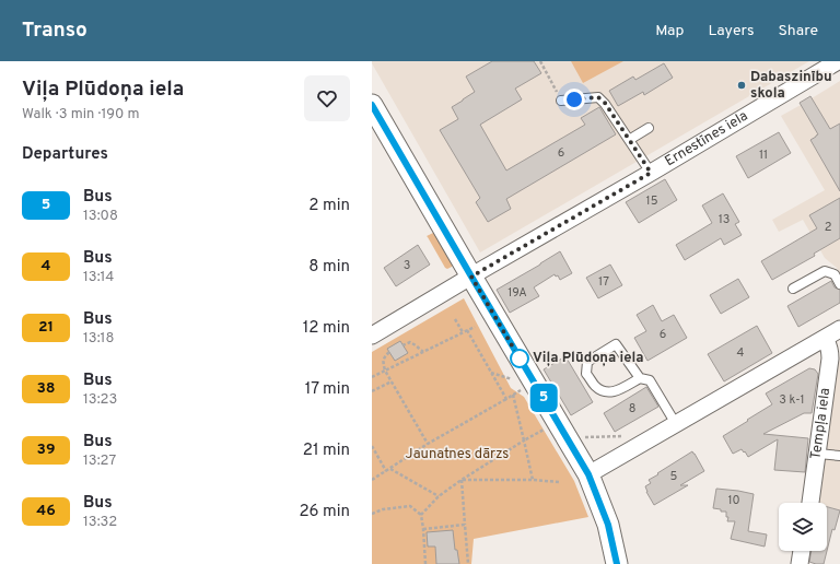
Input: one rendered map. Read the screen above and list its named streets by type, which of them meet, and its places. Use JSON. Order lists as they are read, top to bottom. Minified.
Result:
{"streets":{"street":["Ernestīnes iela","Tempļa iela"]},"parks":["Jaunatnes dārzs"],"places":["Dabaszinību skola","Viļa Plūdoņa iela"],"lines":["bus line 5"],"house_numbers":["6","11","15","13","2","3","17","19A","6","4","3 k-1","8","5","10"],"page":{"header":"Transo","nav":["Map","Layers","Share"],"heading":[["Viļa Plūdoņa iela","Walk · 3 min · 190 m"],"Departures"],"on_map":"5","list":[{"mark":"5","name":"Bus","note":"13:08","value":"2 min"},{"mark":"4","name":"Bus","note":"13:14","value":"8 min"},{"mark":"21","name":"Bus","note":"13:18","value":"12 min"},{"mark":"38","name":"Bus","note":"13:23","value":"17 min"},{"mark":"39","name":"Bus","note":"13:27","value":"21 min"},{"mark":"46","name":"Bus","note":"13:32","value":"26 min"}]}}
